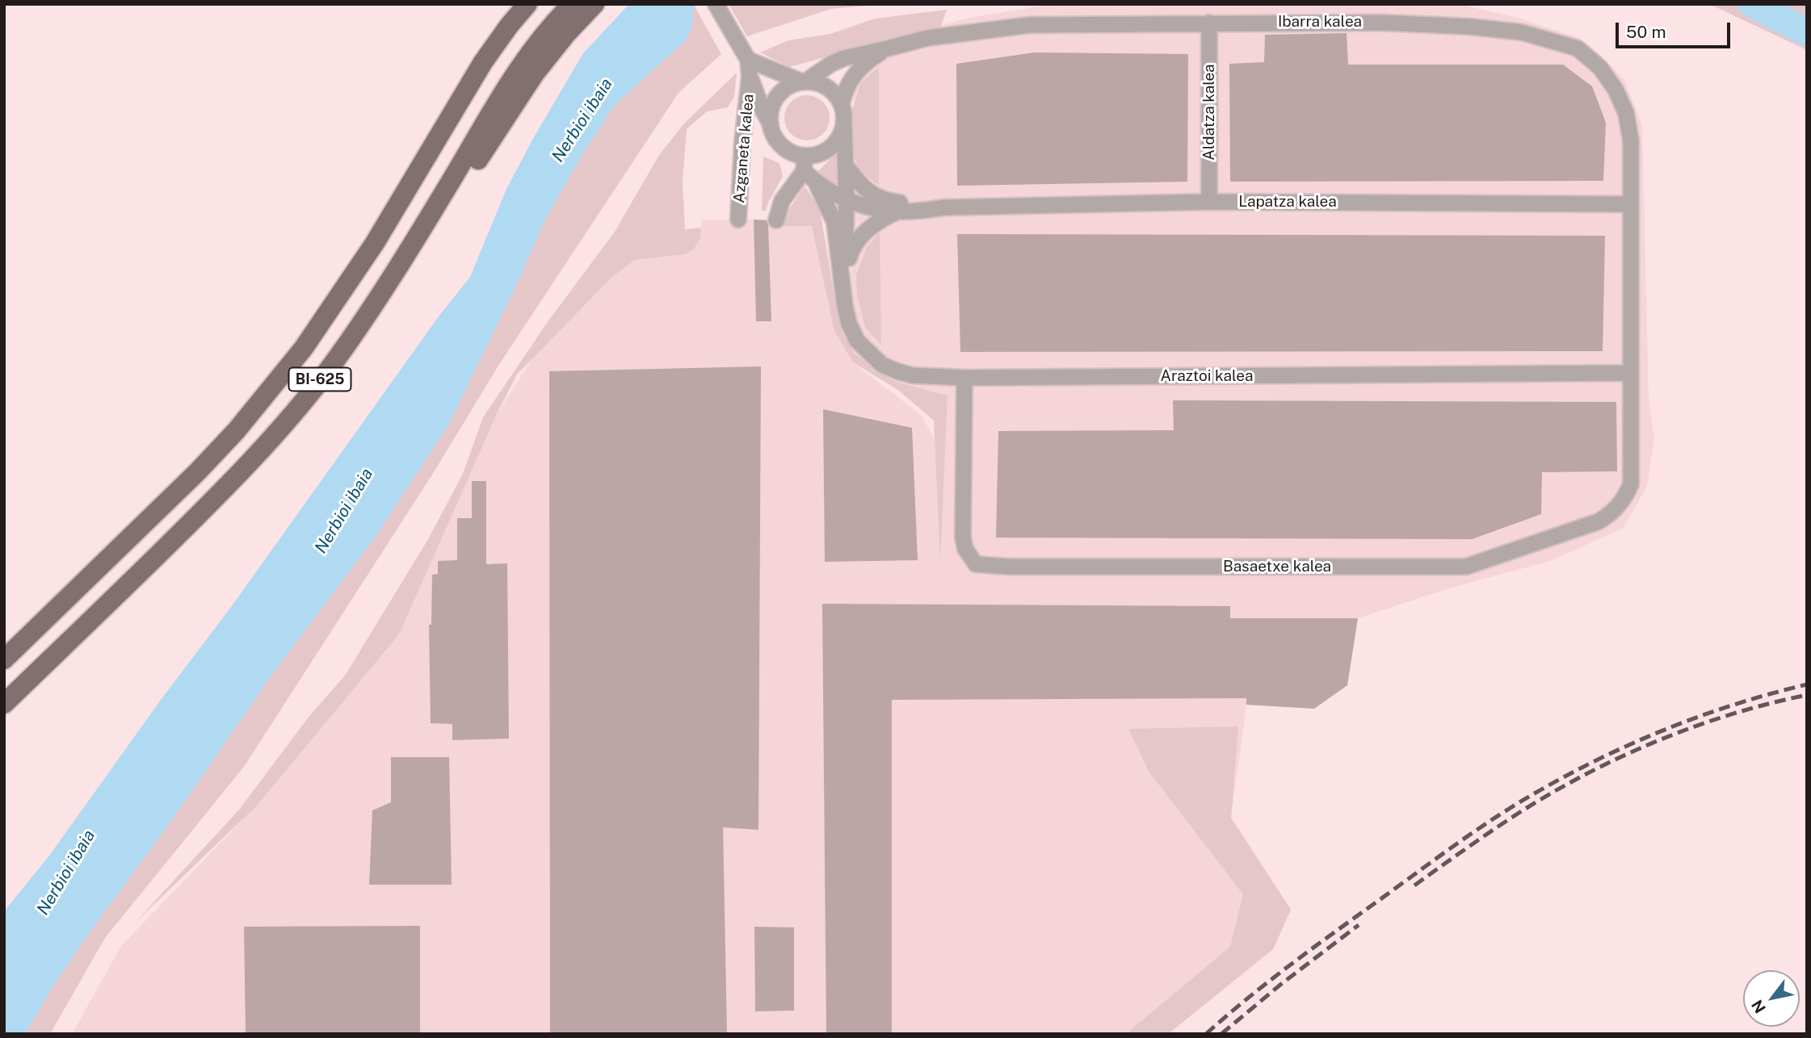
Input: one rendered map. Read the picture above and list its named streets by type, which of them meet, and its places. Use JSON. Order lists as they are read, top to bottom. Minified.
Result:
{"streets":{"main road":["BI-625"],"street":["Ibarra kalea","Aldatza kalea","Azganeta kalea","Lapatza kalea","Araztoi kalea","Basaetxe kalea"]},"crossings":[["Ibarra kalea","Aldatza kalea"],["Ibarra kalea","Azganeta kalea"],["Ibarra kalea","Lapatza kalea"],["Ibarra kalea","Araztoi kalea"],["Ibarra kalea","Basaetxe kalea"],["Aldatza kalea","Lapatza kalea"],["Azganeta kalea","Lapatza kalea"],["Azganeta kalea","Araztoi kalea"],["Araztoi kalea","Basaetxe kalea"]],"water":["Nerbioi ibaia"],"scale_bar":"50 m","north":"bottom left"}
